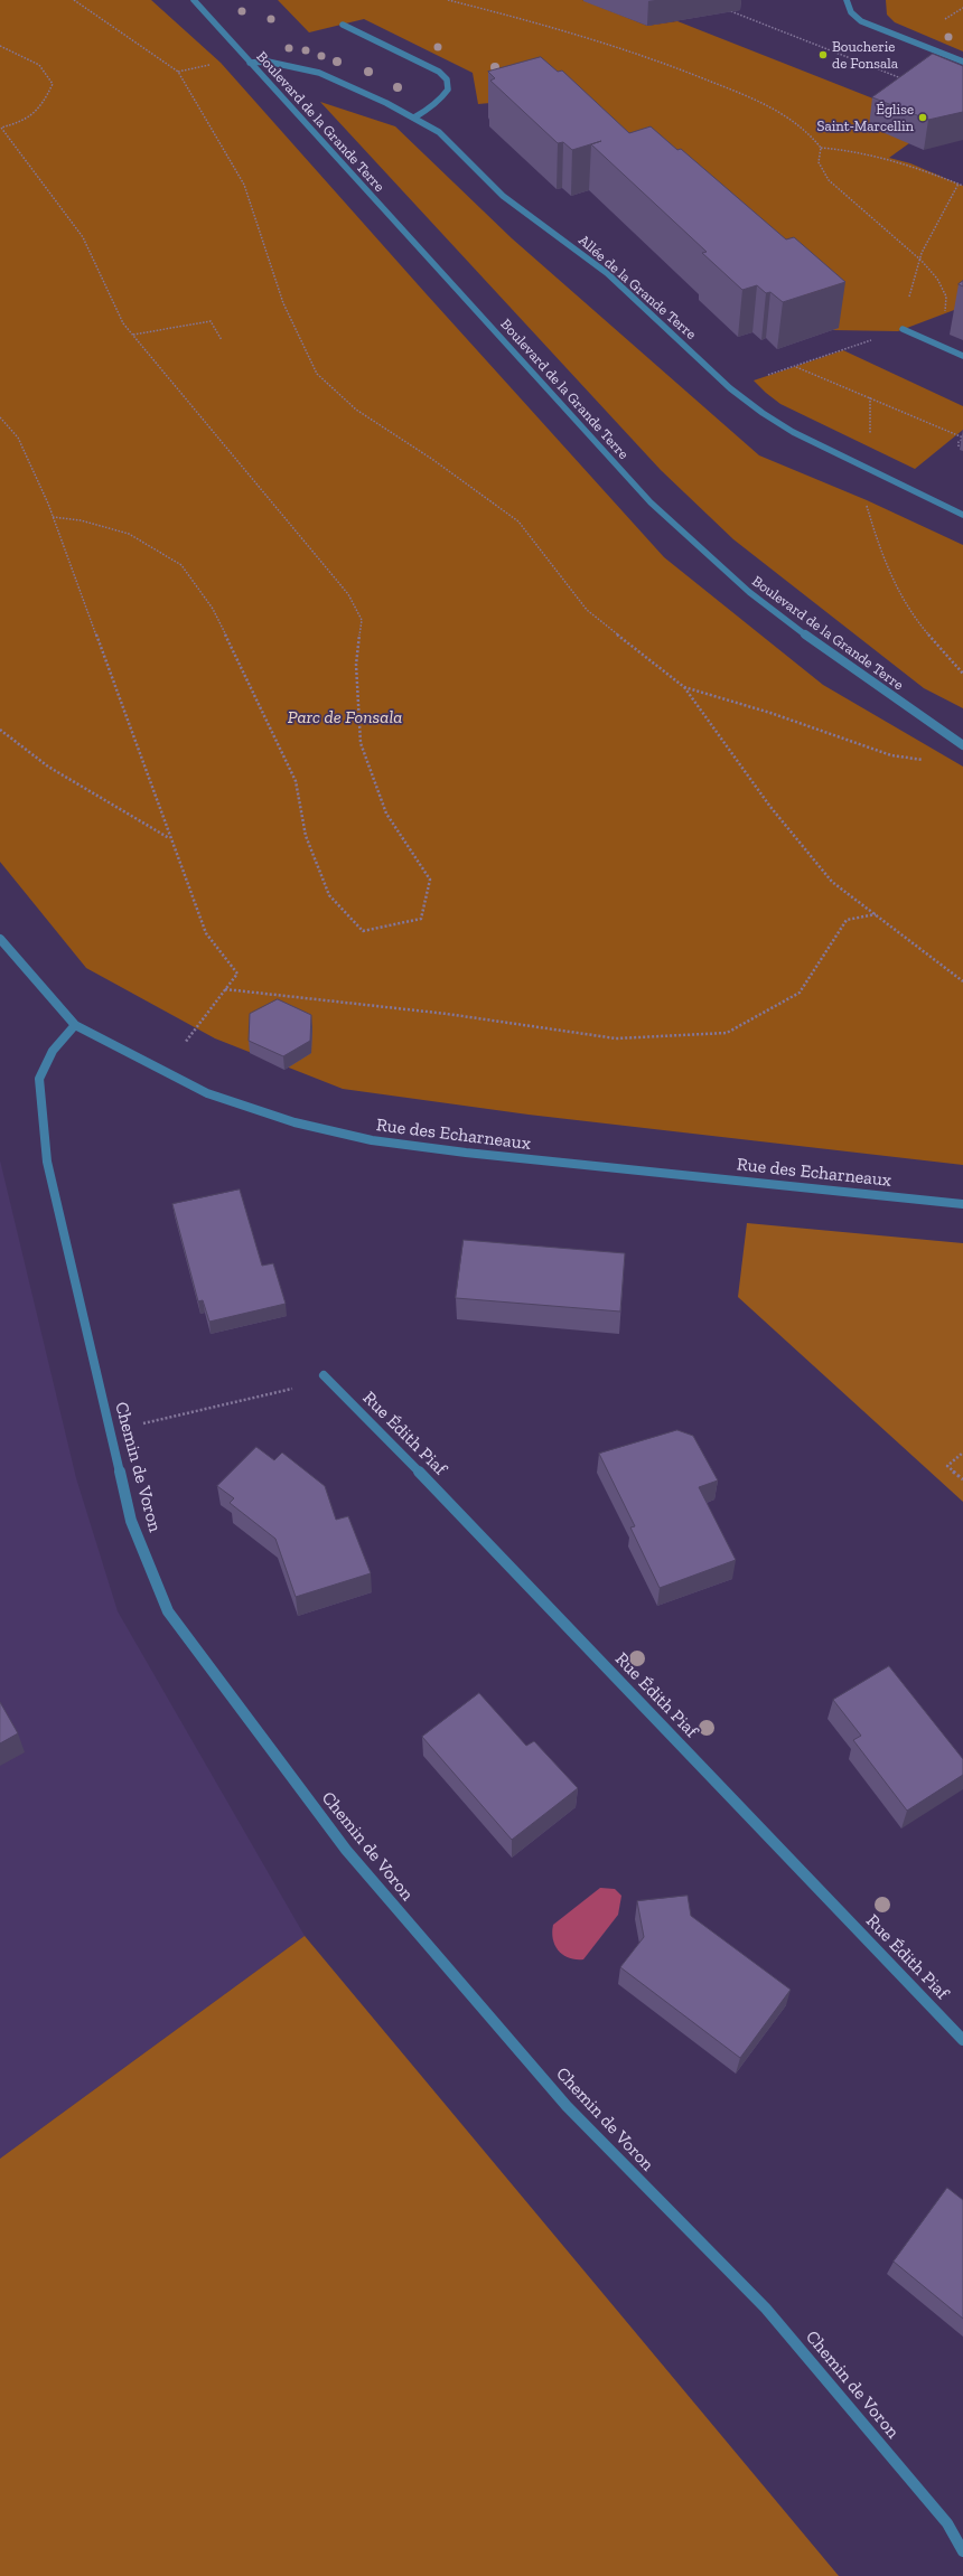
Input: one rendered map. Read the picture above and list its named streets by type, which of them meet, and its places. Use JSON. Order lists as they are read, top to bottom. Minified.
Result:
{"streets":{"street":["Boulevard de la Grande Terre","Allée de la Grande Terre","Rue des Echarneaux","Rue Édith Piaf","Chemin de Voron"]},"crossings":[["Boulevard de la Grande Terre","Allée de la Grande Terre"],["Rue des Echarneaux","Chemin de Voron"]],"parks":["Parc de Fonsala"],"places":["Boucherie de Fonsala","Église Saint-Marcellin"]}
